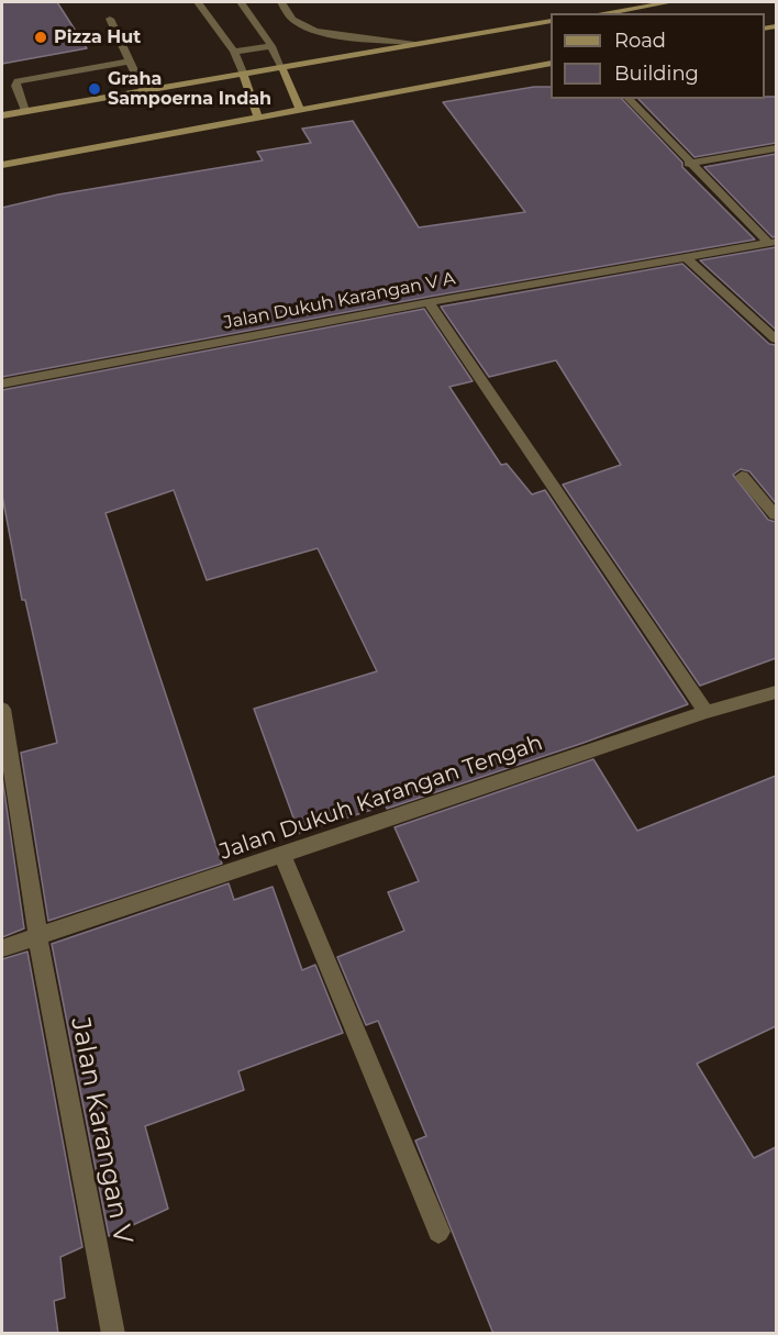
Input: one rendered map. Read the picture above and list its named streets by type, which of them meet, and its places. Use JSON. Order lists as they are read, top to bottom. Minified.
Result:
{"streets":{"street":["Jalan Dukuh Karangan V A","Jalan Dukuh Karangan Tengah","Jalan Karangan V"]},"crossings":[["Jalan Dukuh Karangan Tengah","Jalan Karangan V"]],"places":["Pizza Hut","Graha Sampoerna Indah"],"legend":["Road","Building"]}
